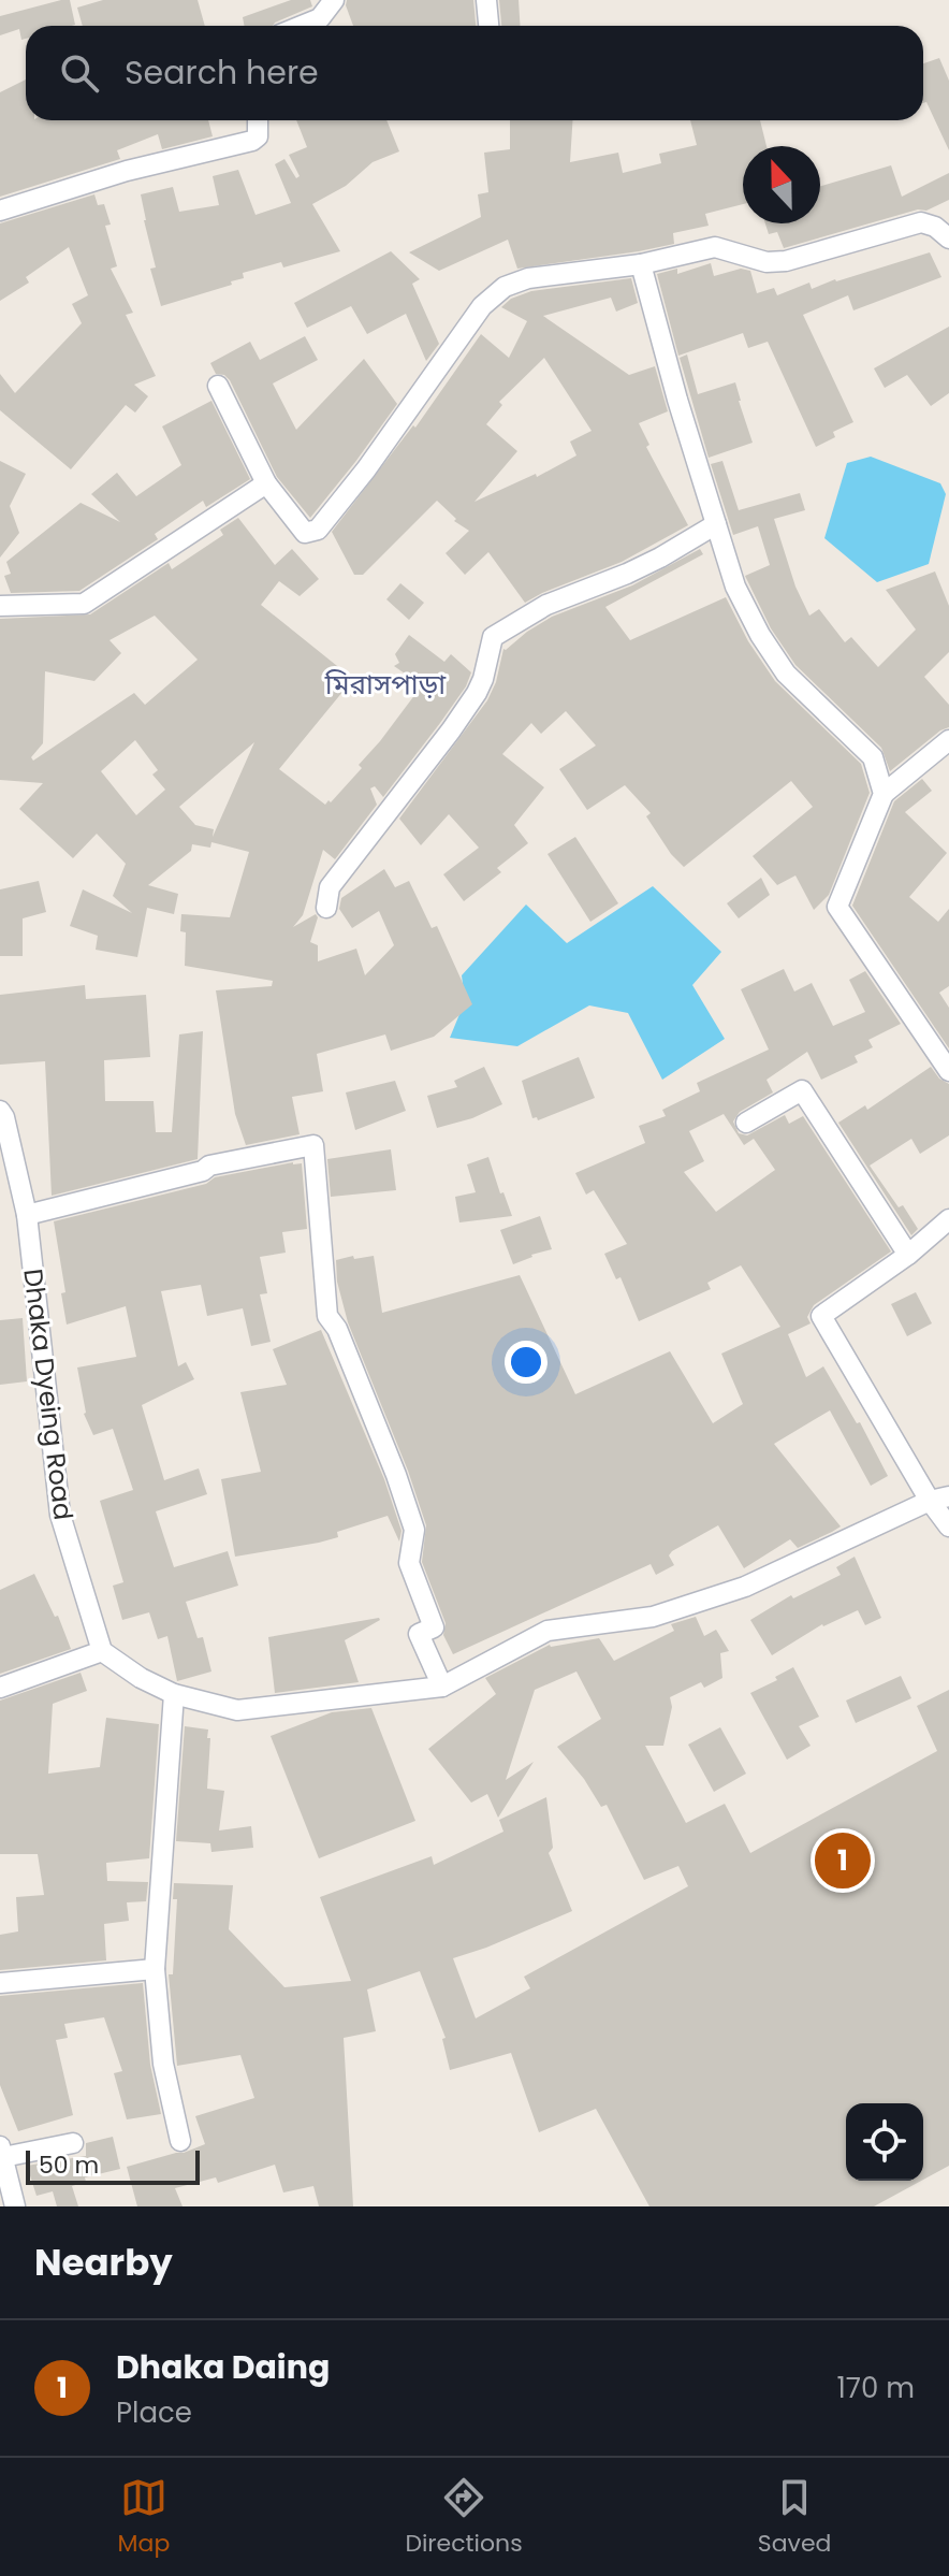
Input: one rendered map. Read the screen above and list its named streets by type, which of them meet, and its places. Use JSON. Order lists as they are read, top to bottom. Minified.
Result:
{"streets":{"street":["Dhaka Dyeing Road"]},"districts":["মিরাসপাড়া"],"scale_bar":"50 m","north":"top","page":{"search":"Search here","pins":"1","scale":"50 m","heading":"Nearby","list":[{"mark":"1","name":"Dhaka Daing","note":"Place","value":"170 m"}],"nav":["Map","Directions","Saved"]}}
